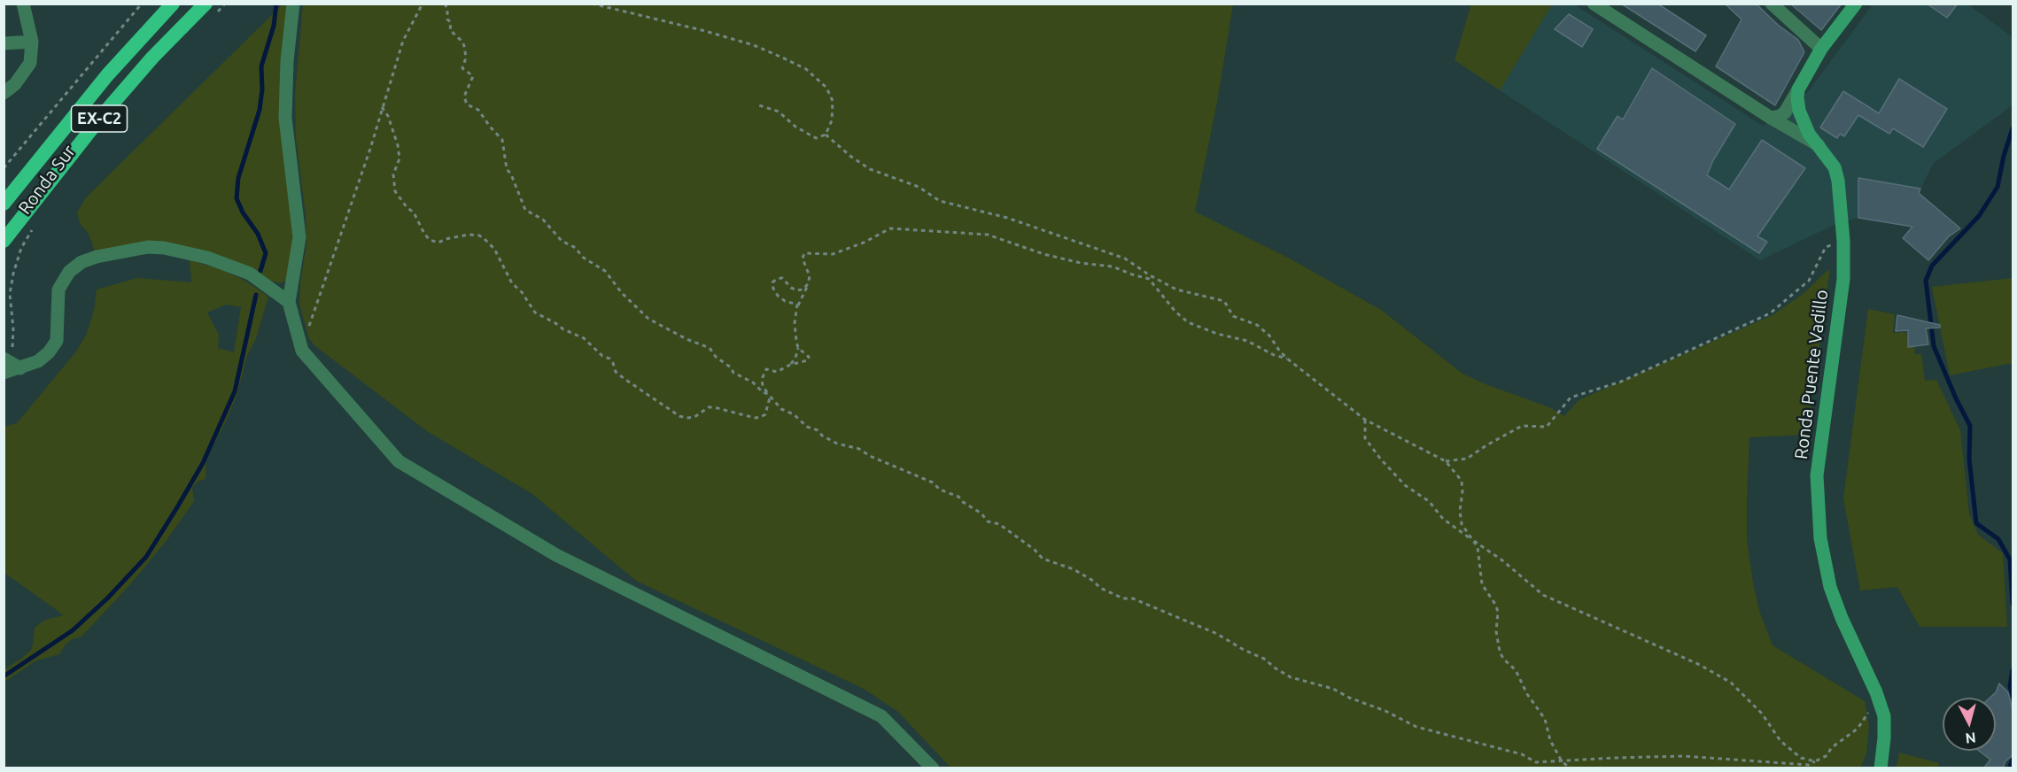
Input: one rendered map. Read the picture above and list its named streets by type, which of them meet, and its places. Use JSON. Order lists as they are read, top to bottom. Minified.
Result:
{"streets":{"highway":["EX-C2","Ronda Sur"],"main road":["Ronda Puente Vadillo"]},"north":"bottom"}
